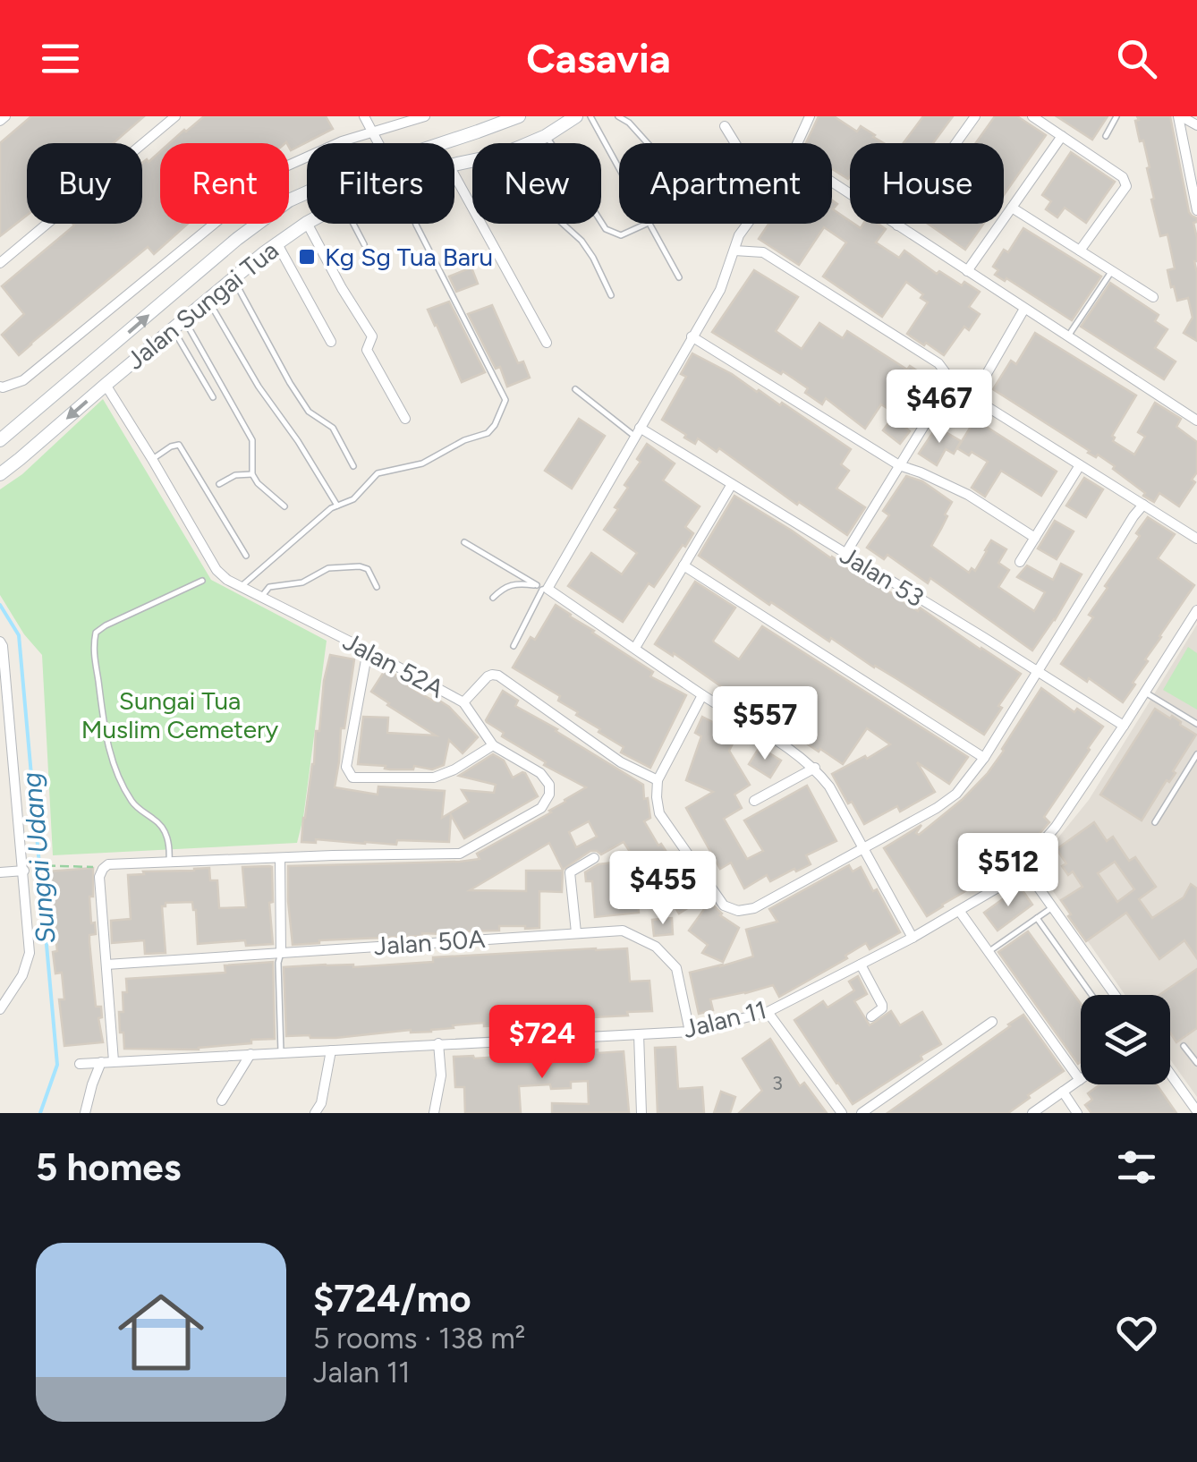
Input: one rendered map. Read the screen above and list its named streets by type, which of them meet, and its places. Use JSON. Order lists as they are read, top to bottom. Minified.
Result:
{"streets":{"main road":["Jalan Sungai Tua"],"street":["Jalan 53","Jalan 52A","Jalan 50A","Jalan 11"]},"crossings":[["Jalan Sungai Tua","Jalan 52A"],["Jalan 53","Jalan 11"],["Jalan 50A","Jalan 11"]],"water":["Sungai Udang"],"parks":["Sungai Tua Muslim Cemetery"],"places":{"transit":["Kg Sg Tua Baru"]},"house_numbers":["3"],"page":{"header":"Casavia","chip":["Buy","Rent","Filters","New","Apartment","House"],"price":["$467","$557","$512","$455","$724"],"heading":"5 homes","list":[{"name":"$724/mo","note":"5 rooms · 138 m² · Jalan 11"}]}}
